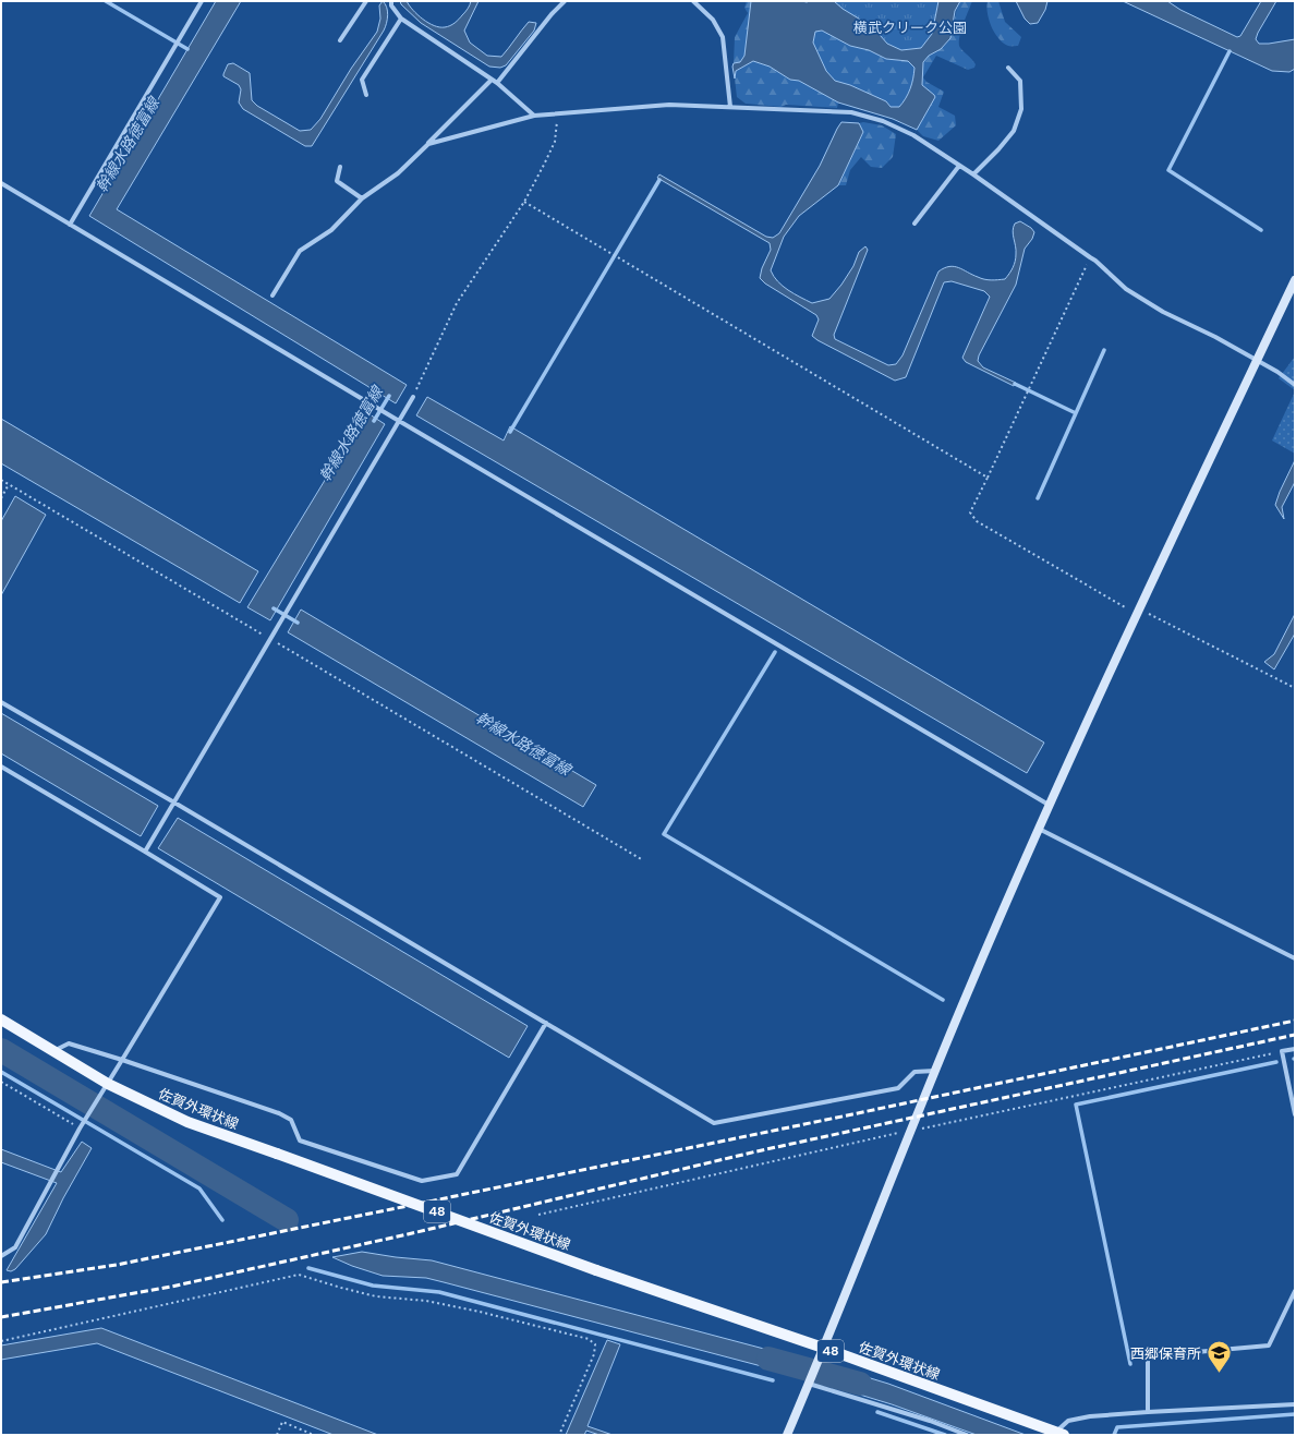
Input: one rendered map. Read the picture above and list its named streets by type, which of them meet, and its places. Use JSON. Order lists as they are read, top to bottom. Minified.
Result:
{"streets":{"main road":["佐賀外環状線","48"]},"water":["幹線水路徳富線"],"parks":["横武クリーク公園"],"places":{"school or university":["西郷保育所"]}}
